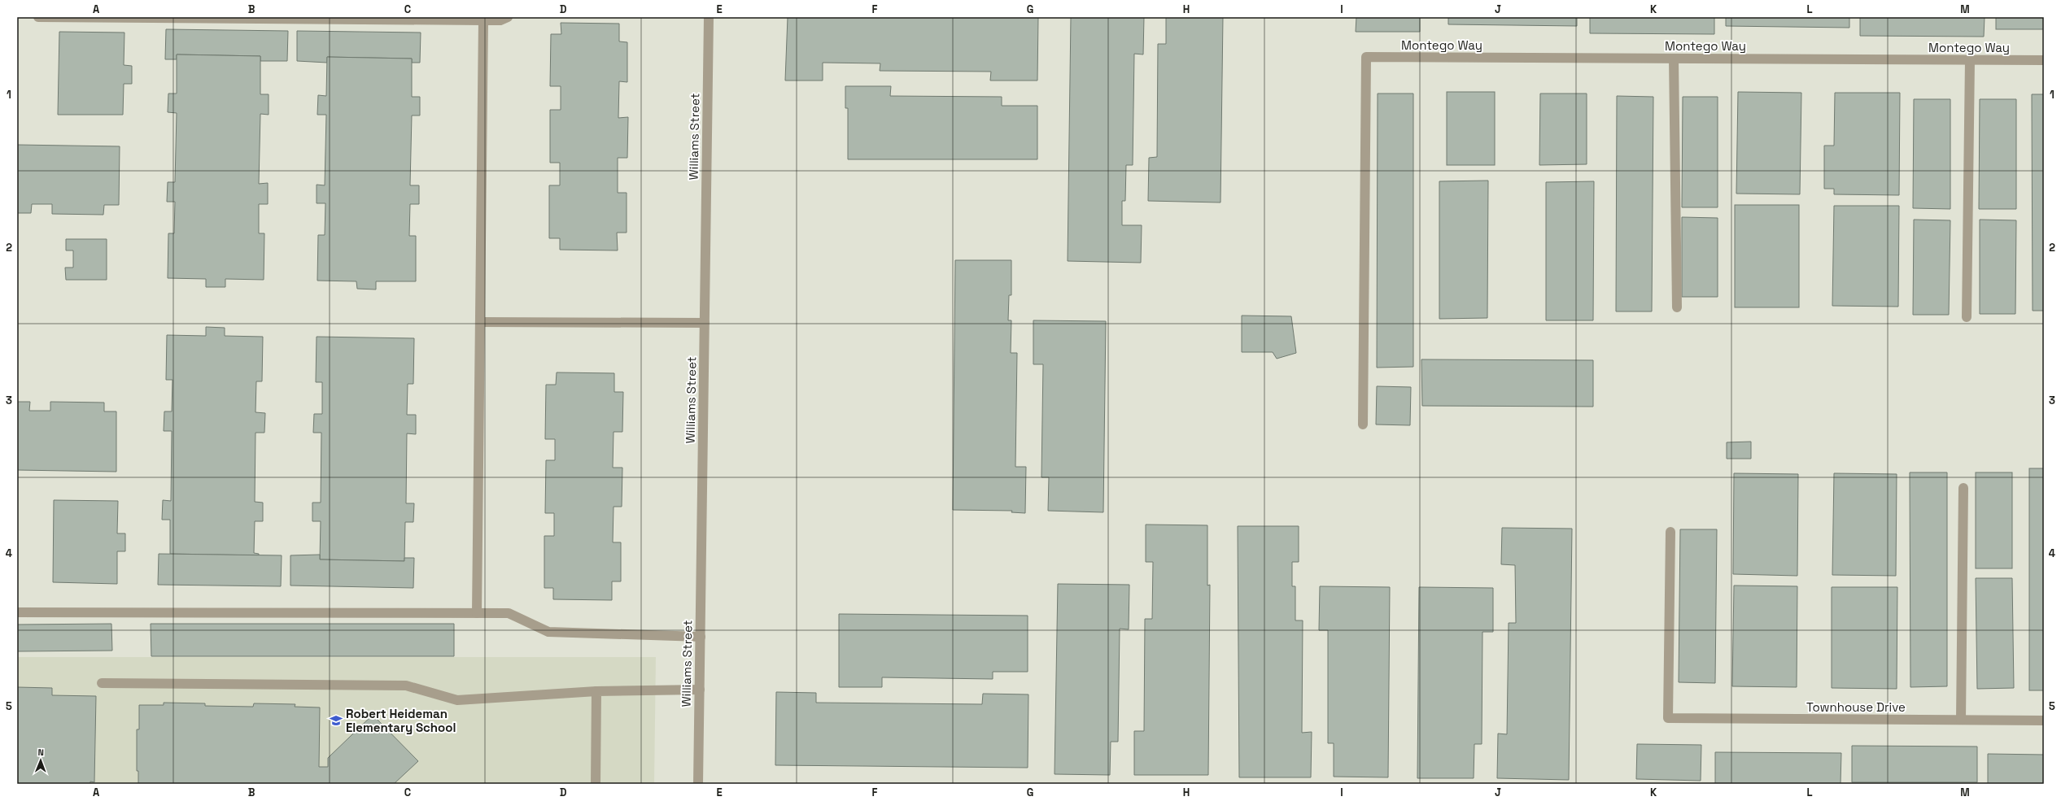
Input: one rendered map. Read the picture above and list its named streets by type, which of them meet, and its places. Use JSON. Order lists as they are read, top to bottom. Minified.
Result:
{"streets":{"street":["Montego Way","Williams Street","Townhouse Drive"]},"places":{"school or university":["Robert Heideman Elementary School"]},"north":"top","grid":{"columns":["A","B","C","D","E","F","G","H","I","J","K","L","M"],"rows":["1","2","3","4","5"]}}
